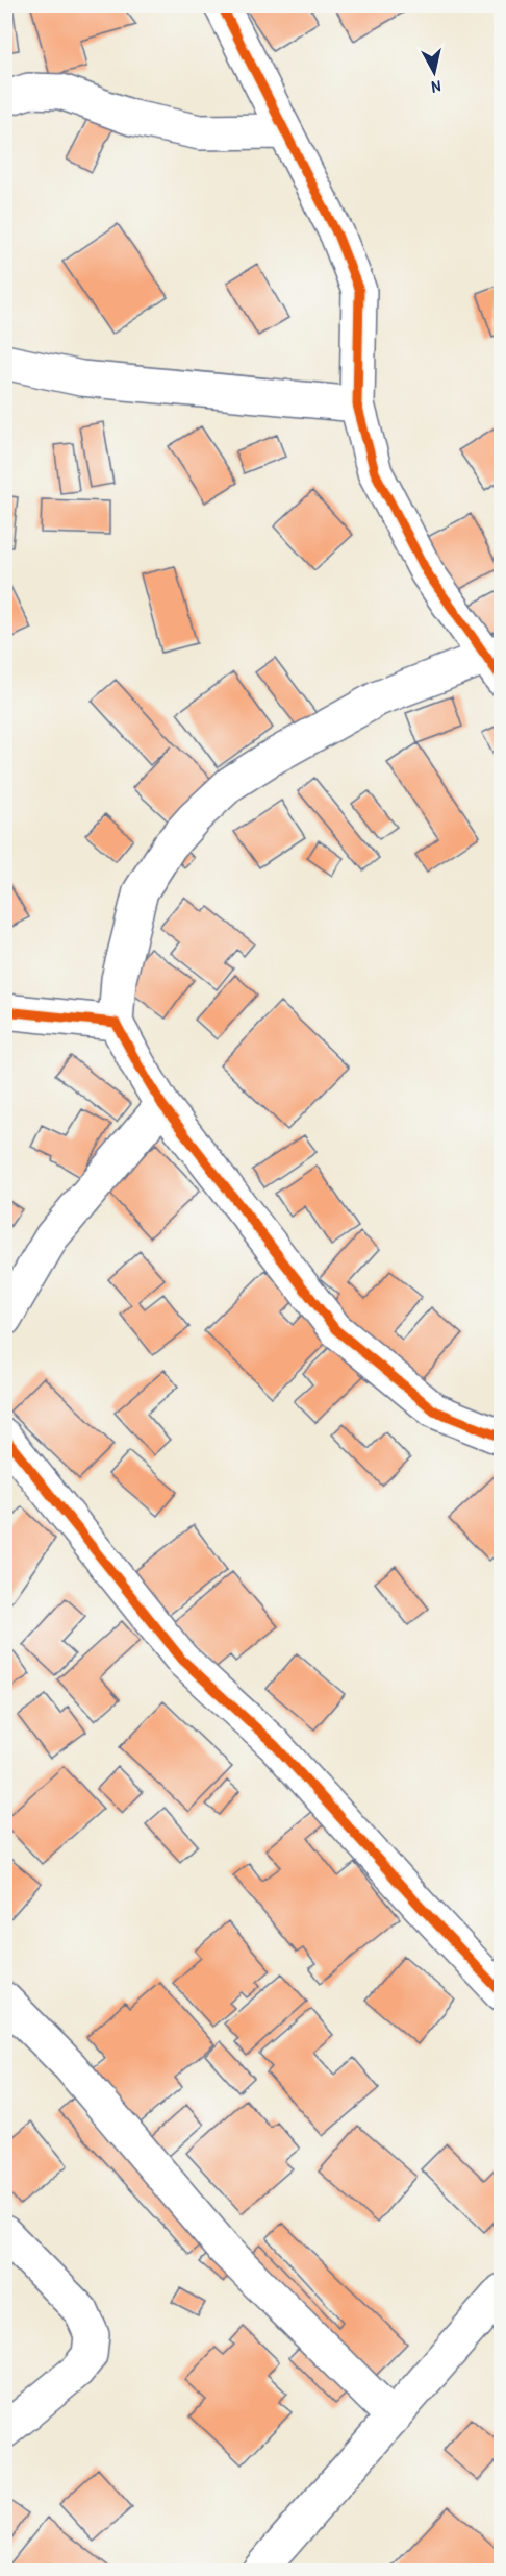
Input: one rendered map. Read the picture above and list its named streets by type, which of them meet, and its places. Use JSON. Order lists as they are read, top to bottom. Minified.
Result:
{"north":"bottom"}
